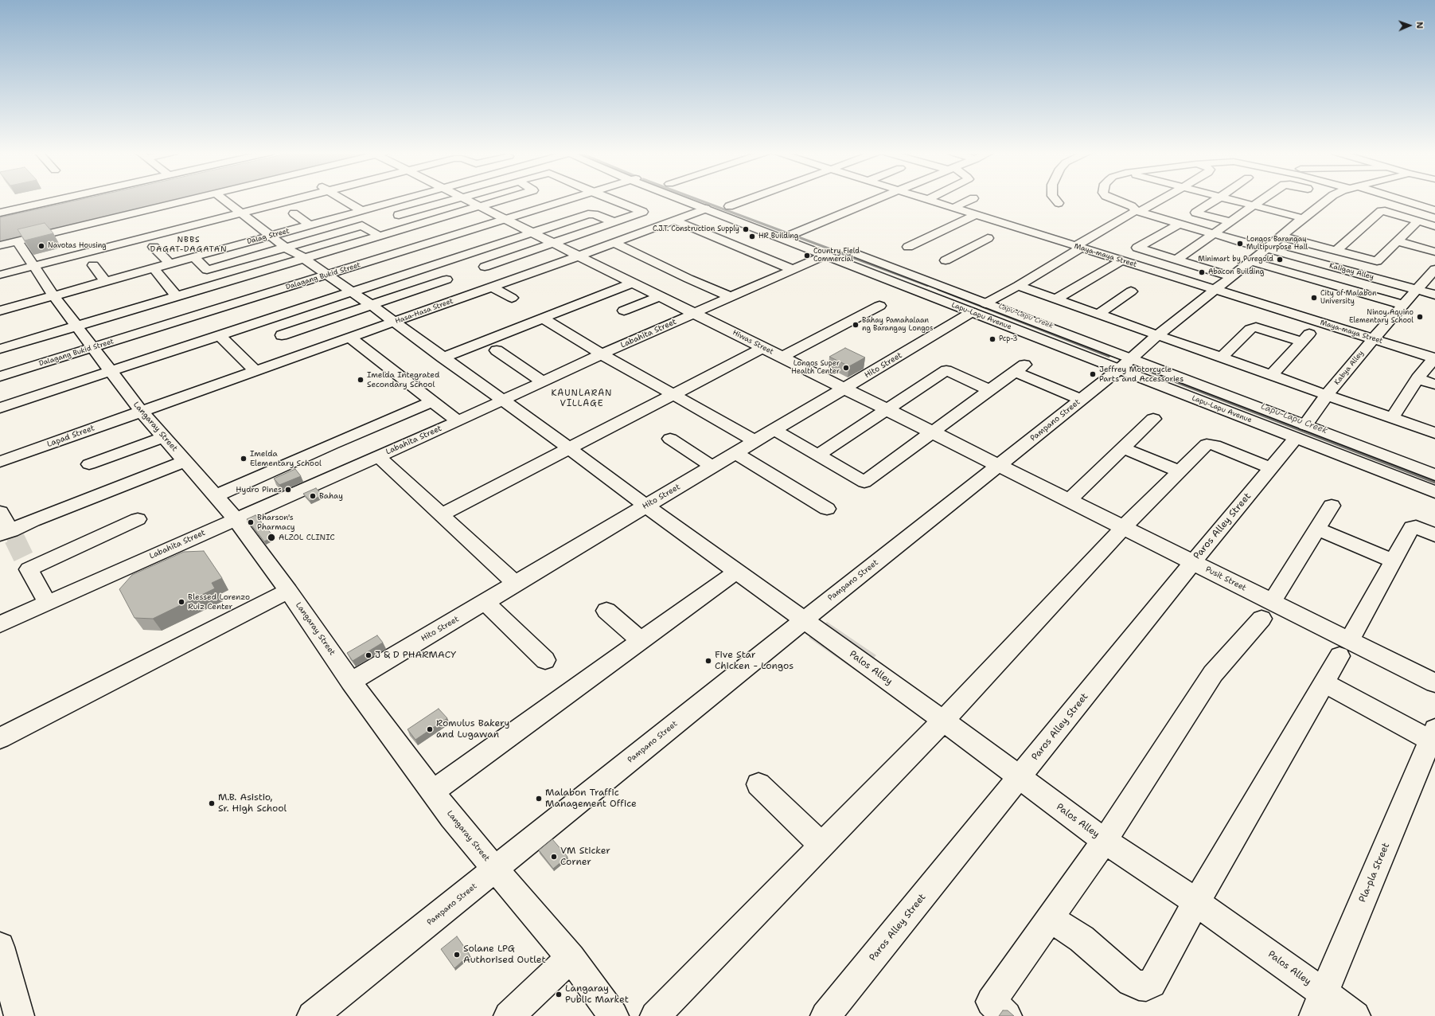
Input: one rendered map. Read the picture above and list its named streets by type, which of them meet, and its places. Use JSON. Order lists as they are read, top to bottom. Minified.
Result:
{"streets":{"main road":["Dalag Street","Maya-maya Street","Kaligay Alley","Dalagang Bukid Street","Hasa-Hasa Street","Lapu-Lapu Avenue","Labahita Street","Hiwas Street","Hito Street","Kabya Alley","Pampano Street","Langaray Street","Lapad Street","Paros Alley Street","Pusit Street","Palos Alley","Pla-pla Street"]},"crossings":[["Dalag Street","Langaray Street"],["Dalag Street","Palos Alley"],["Maya-maya Street","Hito Street"],["Maya-maya Street","Kabya Alley"],["Maya-maya Street","Pampano Street"],["Kaligay Alley","Hito Street"],["Kaligay Alley","Kabya Alley"],["Kaligay Alley","Pampano Street"],["Dalagang Bukid Street","Hiwas Street"],["Dalagang Bukid Street","Langaray Street"],["Dalagang Bukid Street","Palos Alley"],["Hasa-Hasa Street","Lapu-Lapu Avenue"],["Hasa-Hasa Street","Hiwas Street"],["Hasa-Hasa Street","Langaray Street"],["Hasa-Hasa Street","Lapad Street"],["Hasa-Hasa Street","Palos Alley"],["Lapu-Lapu Avenue","Labahita Street"],["Lapu-Lapu Avenue","Hito Street"],["Lapu-Lapu Avenue","Kabya Alley"],["Lapu-Lapu Avenue","Pampano Street"],["Lapu-Lapu Avenue","Paros Alley Street"],["Labahita Street","Hiwas Street"],["Labahita Street","Langaray Street"],["Labahita Street","Palos Alley"],["Hiwas Street","Hito Street"],["Hiwas Street","Pampano Street"],["Hiwas Street","Pusit Street"],["Hito Street","Langaray Street"],["Hito Street","Palos Alley"],["Kabya Alley","Paros Alley Street"],["Pampano Street","Langaray Street"],["Pampano Street","Pusit Street"],["Pampano Street","Palos Alley"],["Langaray Street","Lapad Street"],["Paros Alley Street","Pusit Street"],["Paros Alley Street","Palos Alley"],["Palos Alley","Pla-pla Street"]],"districts":["NBBS DAGAT-DAGATAN","KAUNLARAN VILLAGE"],"water":["Lapu-Lapu Creek"],"places":["C.J.T. Construction Supply","HR Building","Longos Barangay Multipurpose Hall","Navotas Housing","Country Field Commercial","Minimart by Puregold","Abacon Building","City of Malabon University","Ninoy Aquino Elementary School","Bahay Pamahalaan ng Barangay Longos","Pcp-3","Longos Super Health Center","Jeffrey Motorcycle Parts and Accessories","Imelda Integrated Secondary School","Imelda Elementary School","Hydro Pines","Bahay","Bharson's Pharmacy","ALZOL CLINIC","Blessed Lorenzo Ruiz Center","J & D PHARMACY","Five Star Chicken - Longos","Romulus Bakery and Lugawan","Malabon Traffic Management Office","M.B. Asistio, Sr. High School","VM Sticker Corner","Solane LPG Authorised Outlet","Langaray Public Market"],"north":"right"}
